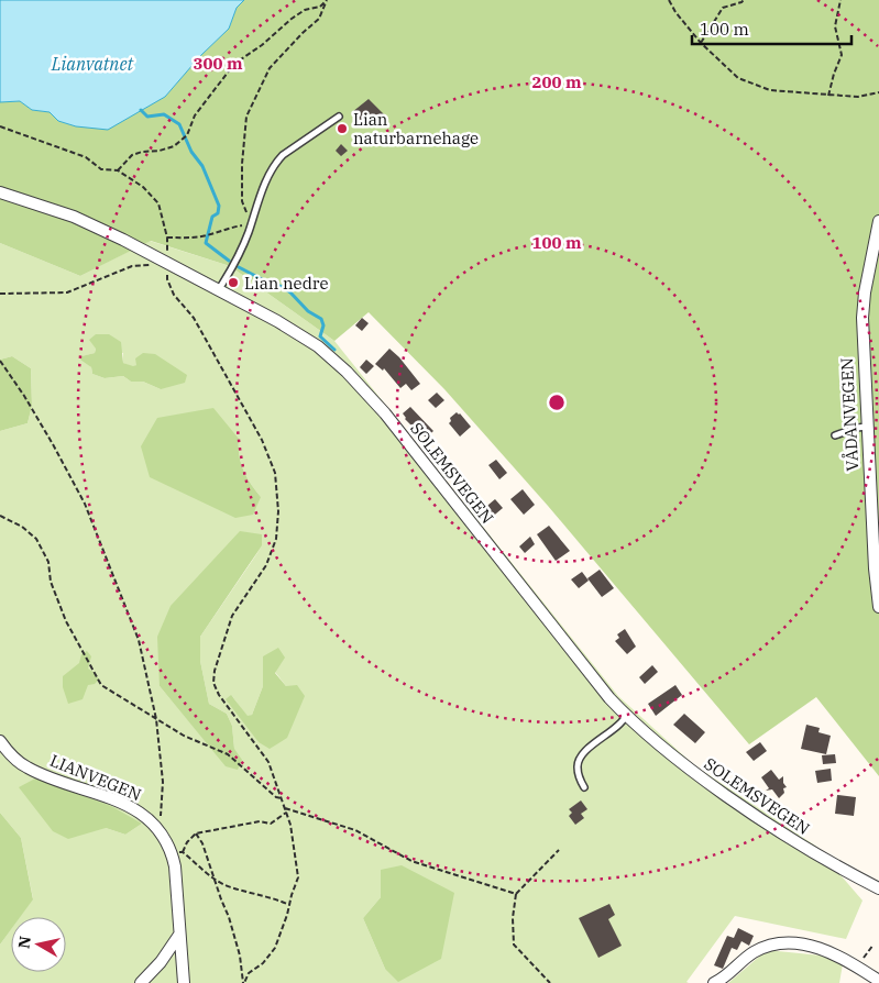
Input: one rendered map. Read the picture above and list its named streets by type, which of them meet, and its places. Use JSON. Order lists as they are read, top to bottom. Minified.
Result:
{"streets":{"street":["VÅDANVEGEN","SOLEMSVEGEN","LIANVEGEN"]},"water":["Lianvatnet"],"places":["Lian naturbarnehage","Lian nedre"],"scale_bar":"100 m","north":"left","rings":["300 m","200 m","100 m"]}
